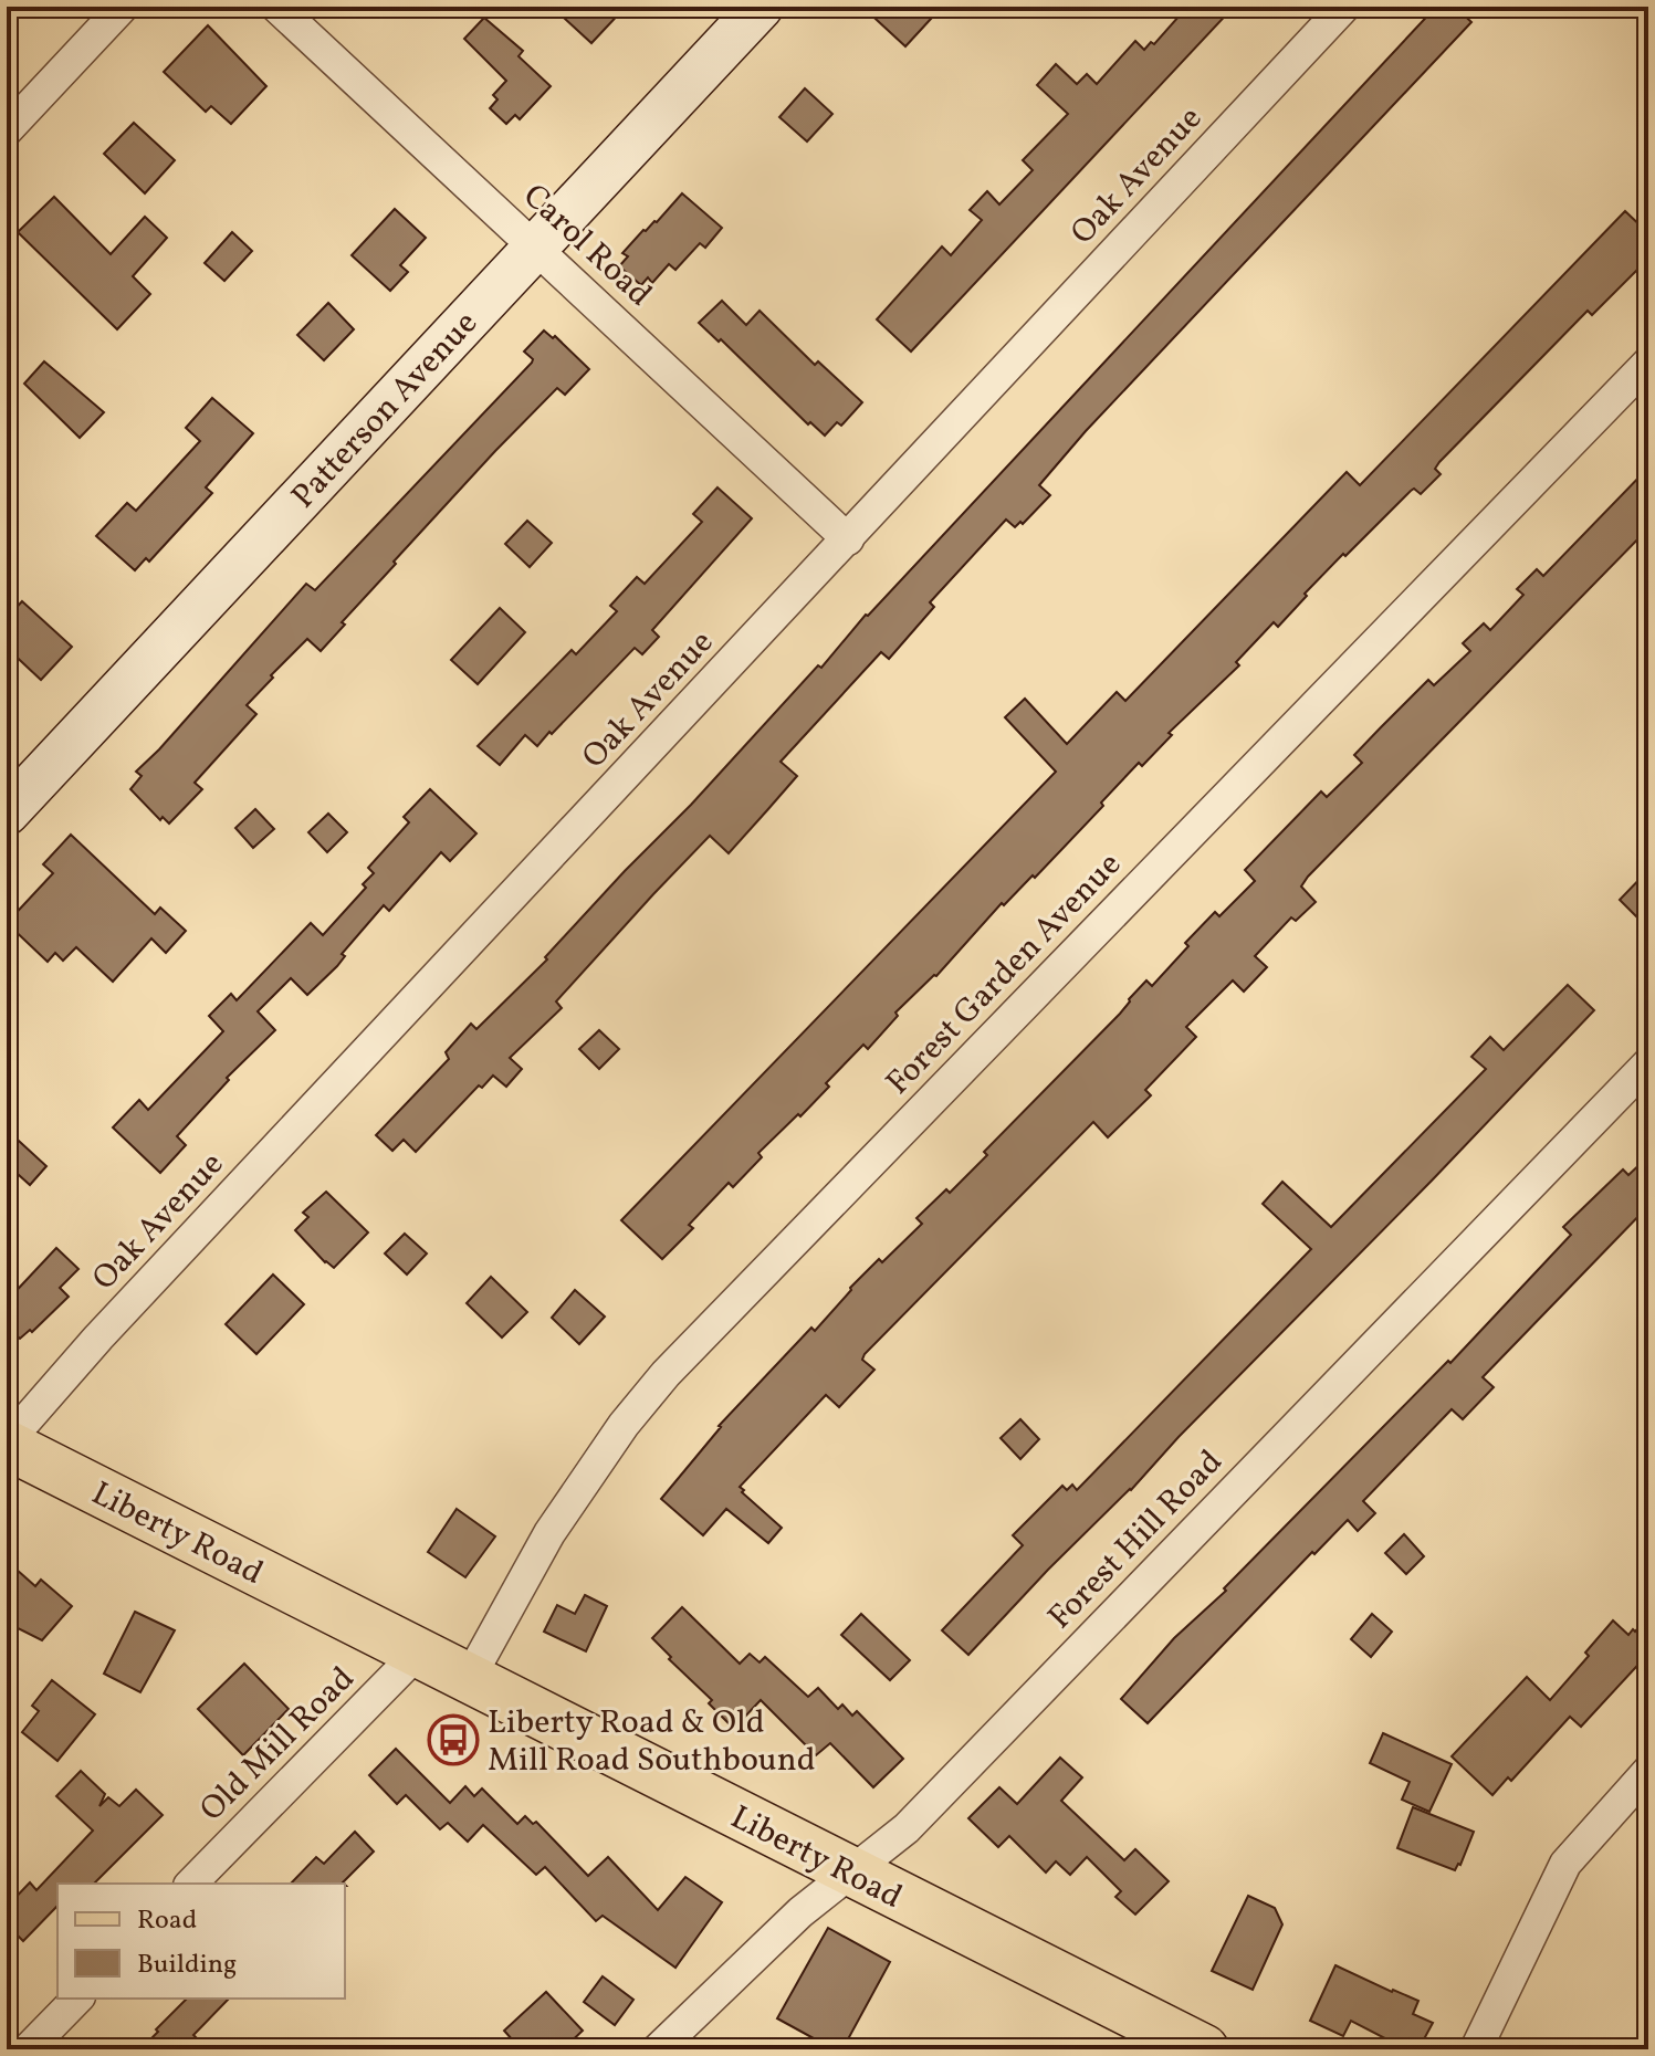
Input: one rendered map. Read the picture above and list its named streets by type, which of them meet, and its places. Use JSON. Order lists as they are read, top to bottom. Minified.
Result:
{"streets":{"main road":["Patterson Avenue","Liberty Road"],"street":["Oak Avenue","Carol Road","Forest Garden Avenue","Forest Hill Road","Old Mill Road"]},"crossings":[["Oak Avenue","Carol Road"],["Oak Avenue","Liberty Road"],["Carol Road","Patterson Avenue"],["Forest Garden Avenue","Liberty Road"],["Liberty Road","Forest Hill Road"],["Liberty Road","Old Mill Road"]],"places":{"bus stop":["Liberty Road & Old Mill Road Southbound"]},"legend":["Road","Building"]}
